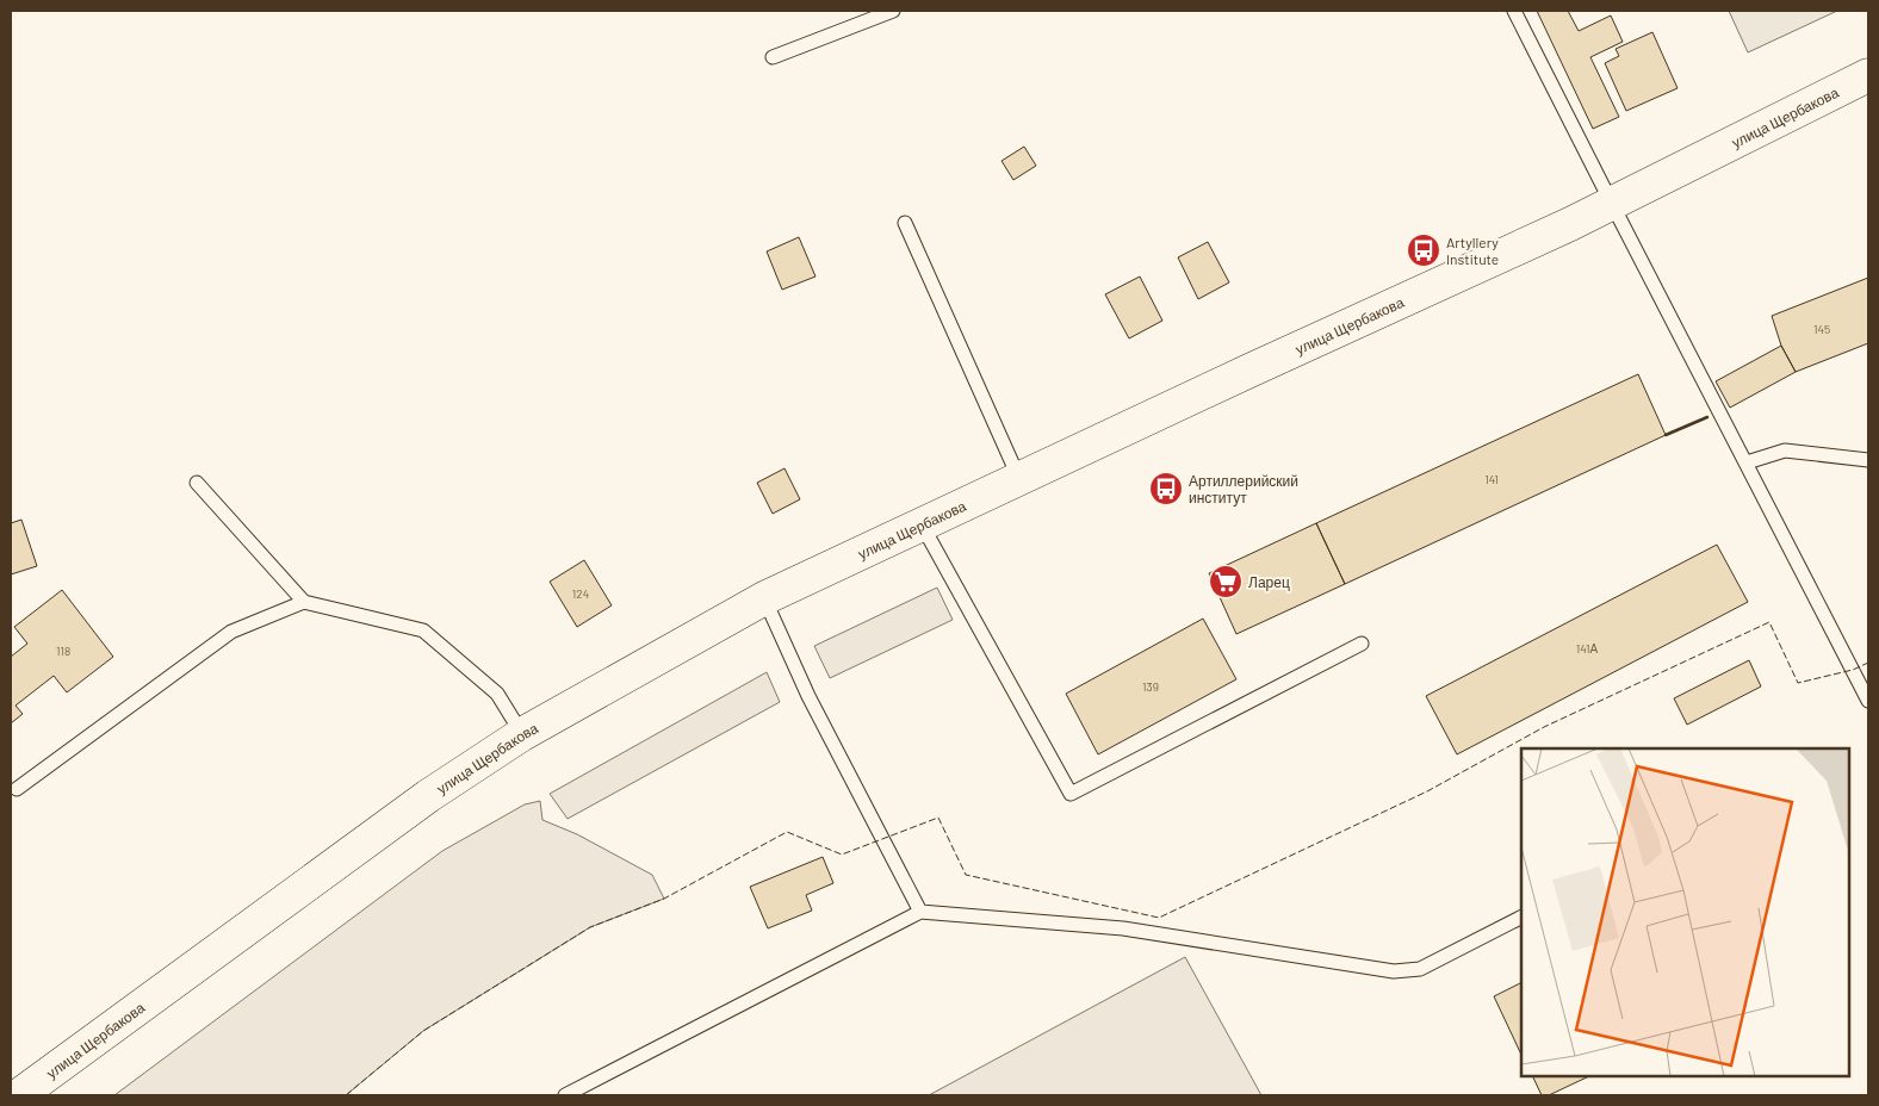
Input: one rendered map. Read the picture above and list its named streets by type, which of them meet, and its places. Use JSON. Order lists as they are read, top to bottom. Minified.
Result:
{"streets":{"main road":["улица Щербакова"]},"places":{"bus stop":["Artyllery Institute","Артиллерийский институт"],"supermarket":["Ларец"]},"house_numbers":["145","141","124","141А","118","139"]}
